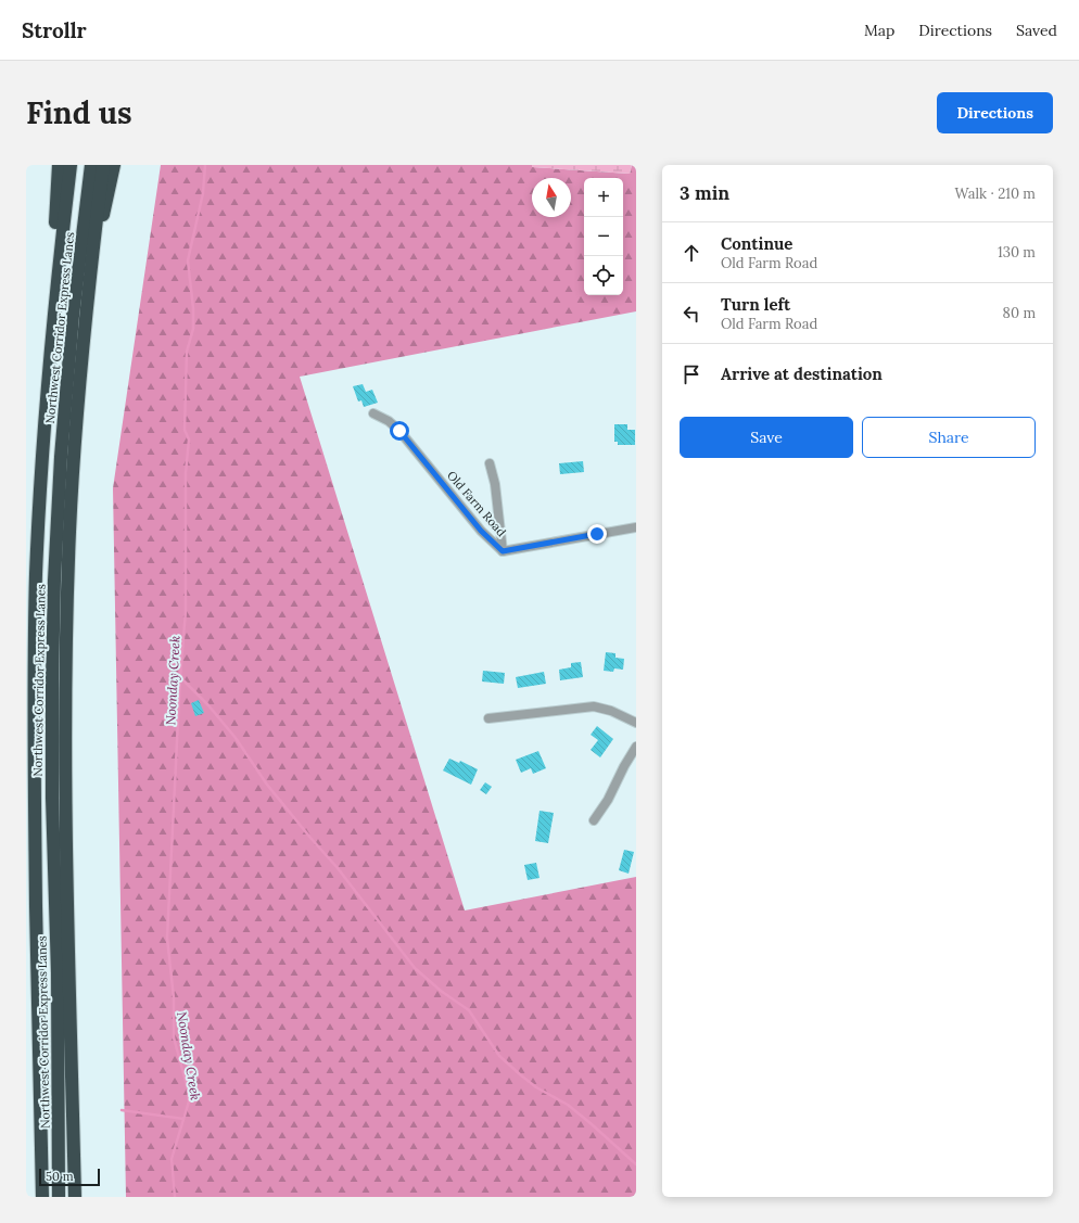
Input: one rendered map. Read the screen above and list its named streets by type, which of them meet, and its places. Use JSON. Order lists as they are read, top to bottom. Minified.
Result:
{"streets":{"highway":["Northwest Corridor Express Lanes"],"street":["Old Farm Road"]},"water":["Noonday Creek"],"scale_bar":"50 m","north":"top","page":{"header":"Strollr","nav":["Map","Directions","Saved"],"buttons":["Directions",["Save","Share"]],"title":"Find us","heading":["3 min","Walk · 210 m"],"map_buttons":["+","−"],"list":[["Continue","Old Farm Road","130 m"],["Turn left","Old Farm Road","80 m"],"Arrive at destination"],"scale":"50 m"}}
